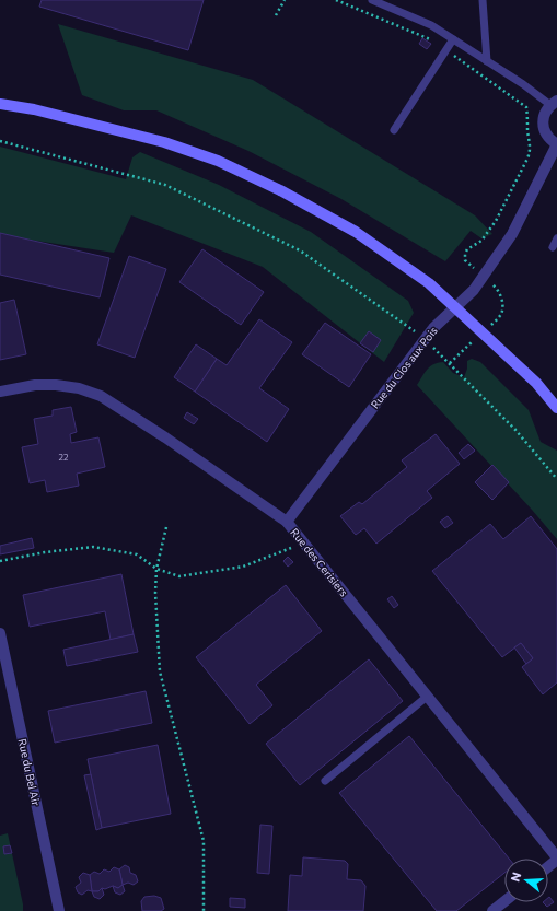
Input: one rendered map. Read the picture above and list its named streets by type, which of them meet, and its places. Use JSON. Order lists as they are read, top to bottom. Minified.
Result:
{"streets":{"street":["Rue du Clos aux Pois","Rue des Cerisiers","Rue du Bel Air"]},"crossings":[["Rue du Clos aux Pois","Rue des Cerisiers"]],"house_numbers":["22"],"north":"left"}
